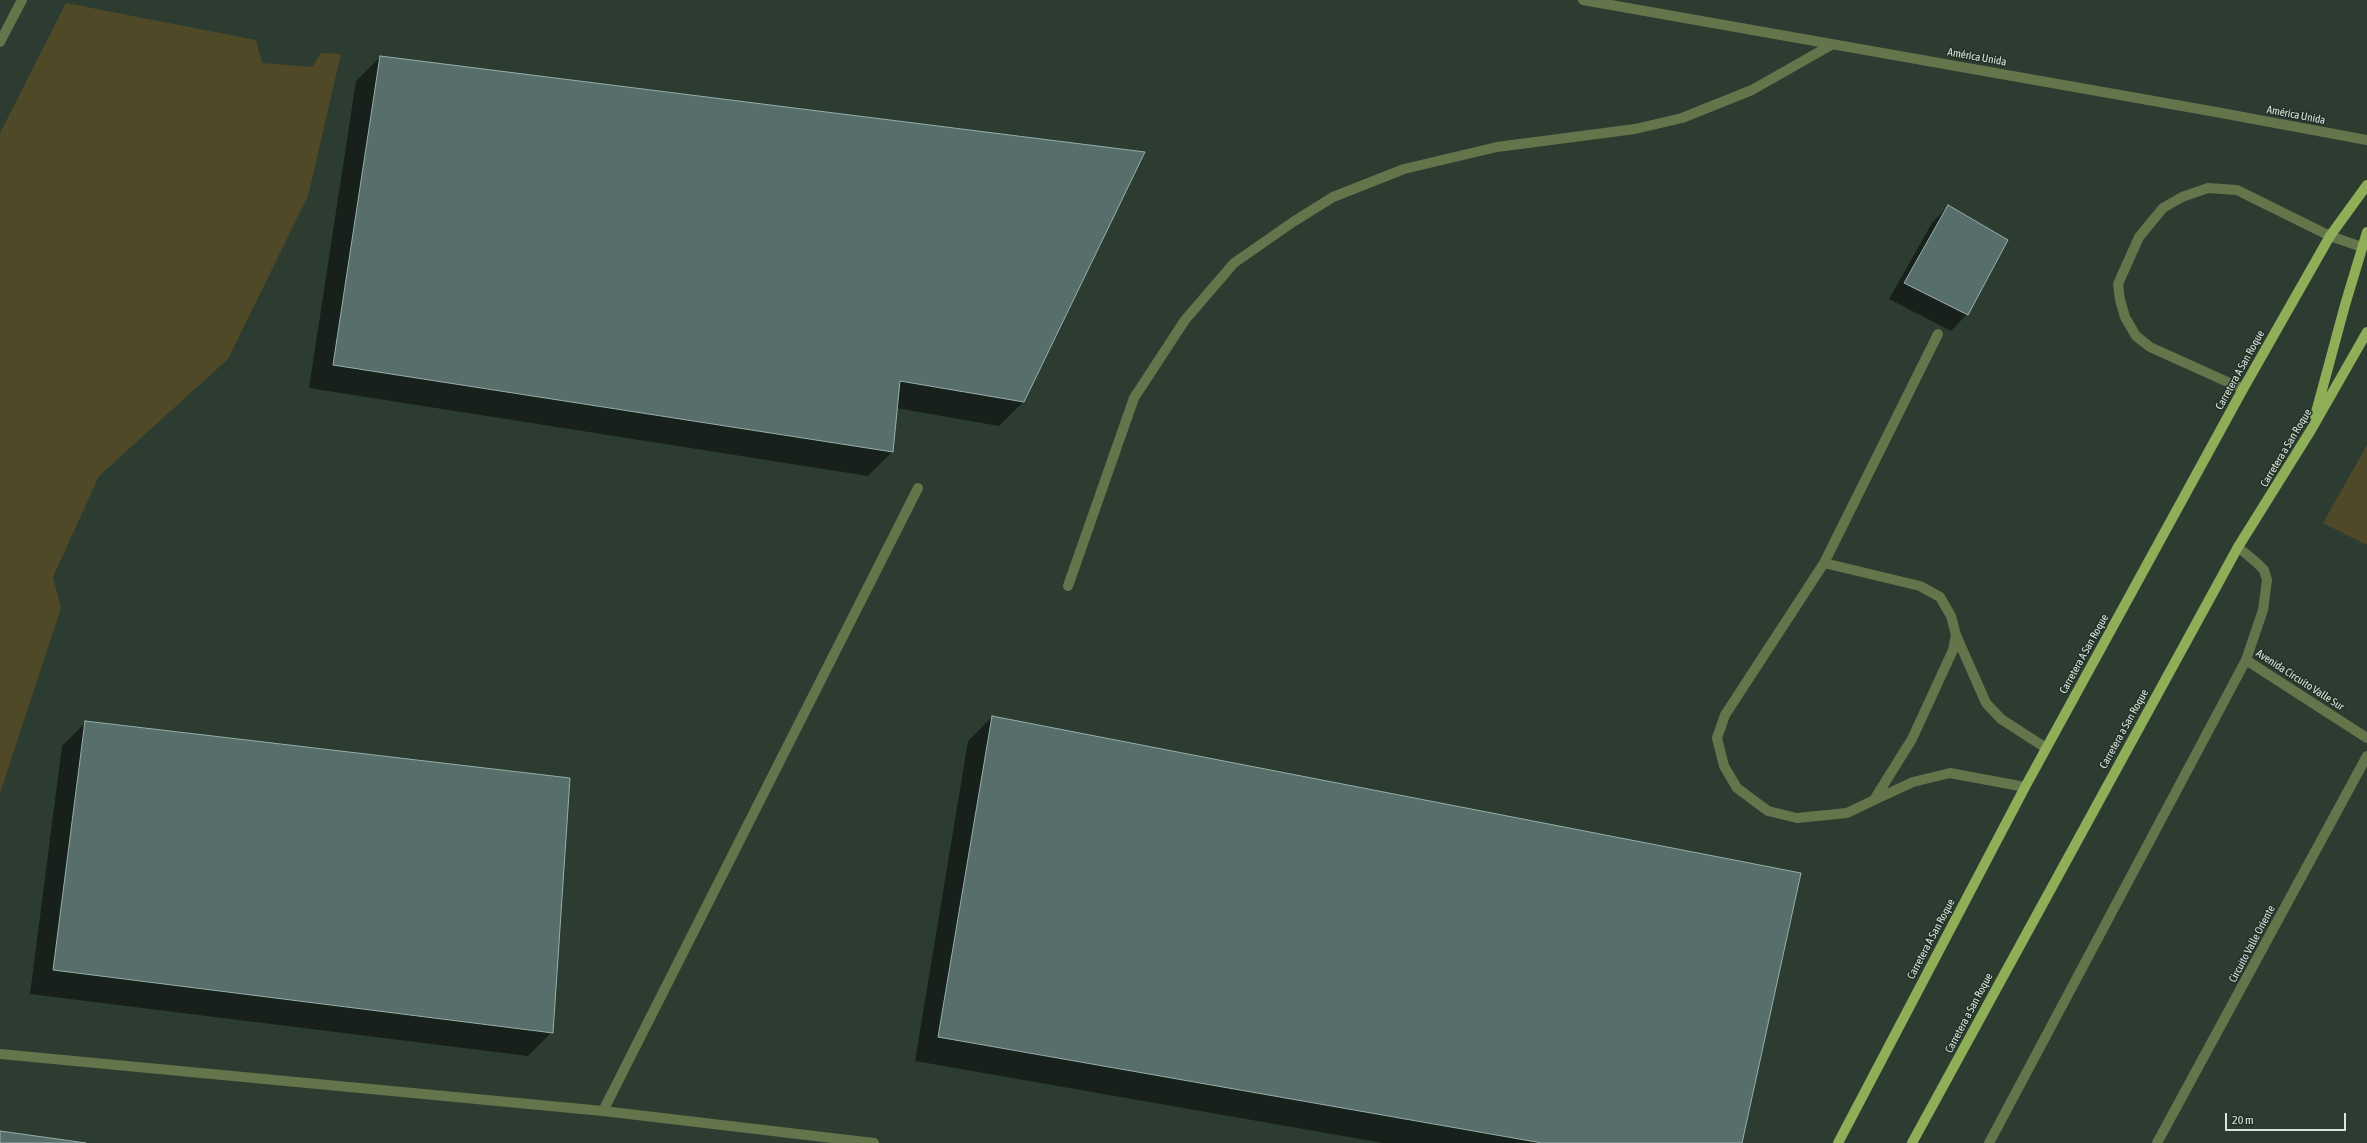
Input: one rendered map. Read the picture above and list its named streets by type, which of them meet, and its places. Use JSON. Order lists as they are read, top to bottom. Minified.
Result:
{"streets":{"main road":["Carretera A San Roque","Carretera a San Roque"],"street":["América Unida","Avenida Circuito Valle Sur","Circuito Valle Oriente"]},"crossings":[["Carretera a San Roque","Avenida Circuito Valle Sur"]],"scale_bar":"20 m"}
